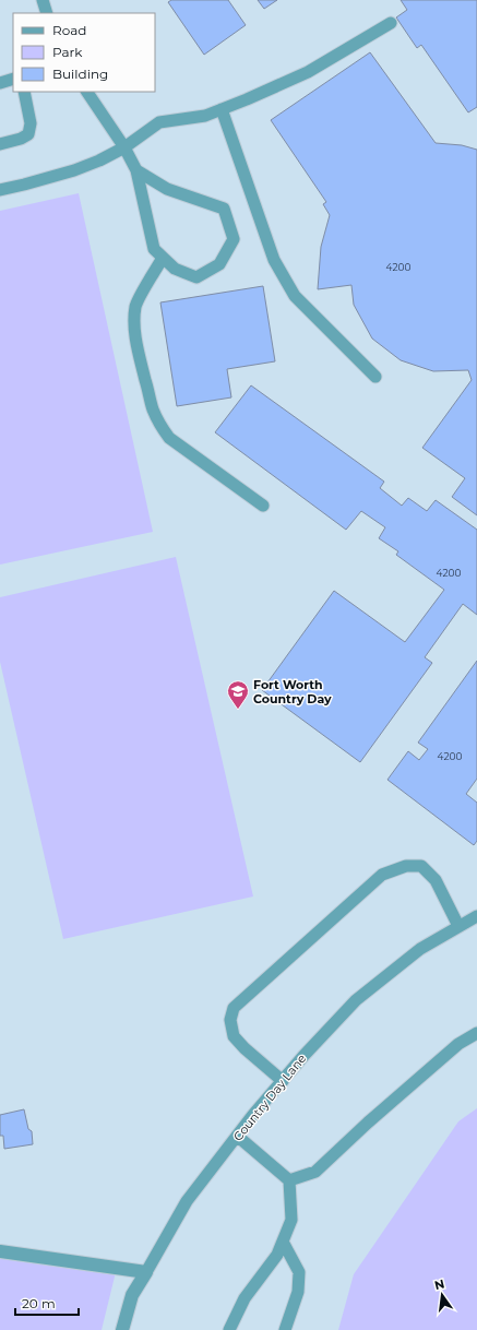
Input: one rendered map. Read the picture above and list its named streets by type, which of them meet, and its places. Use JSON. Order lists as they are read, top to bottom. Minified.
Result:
{"streets":{"street":["Country Day Lane"]},"places":{"school or university":["Fort Worth Country Day"]},"house_numbers":["4200","4200","4200"],"legend":["Road","Park","Building"],"scale_bar":"20 m","north":"top"}
